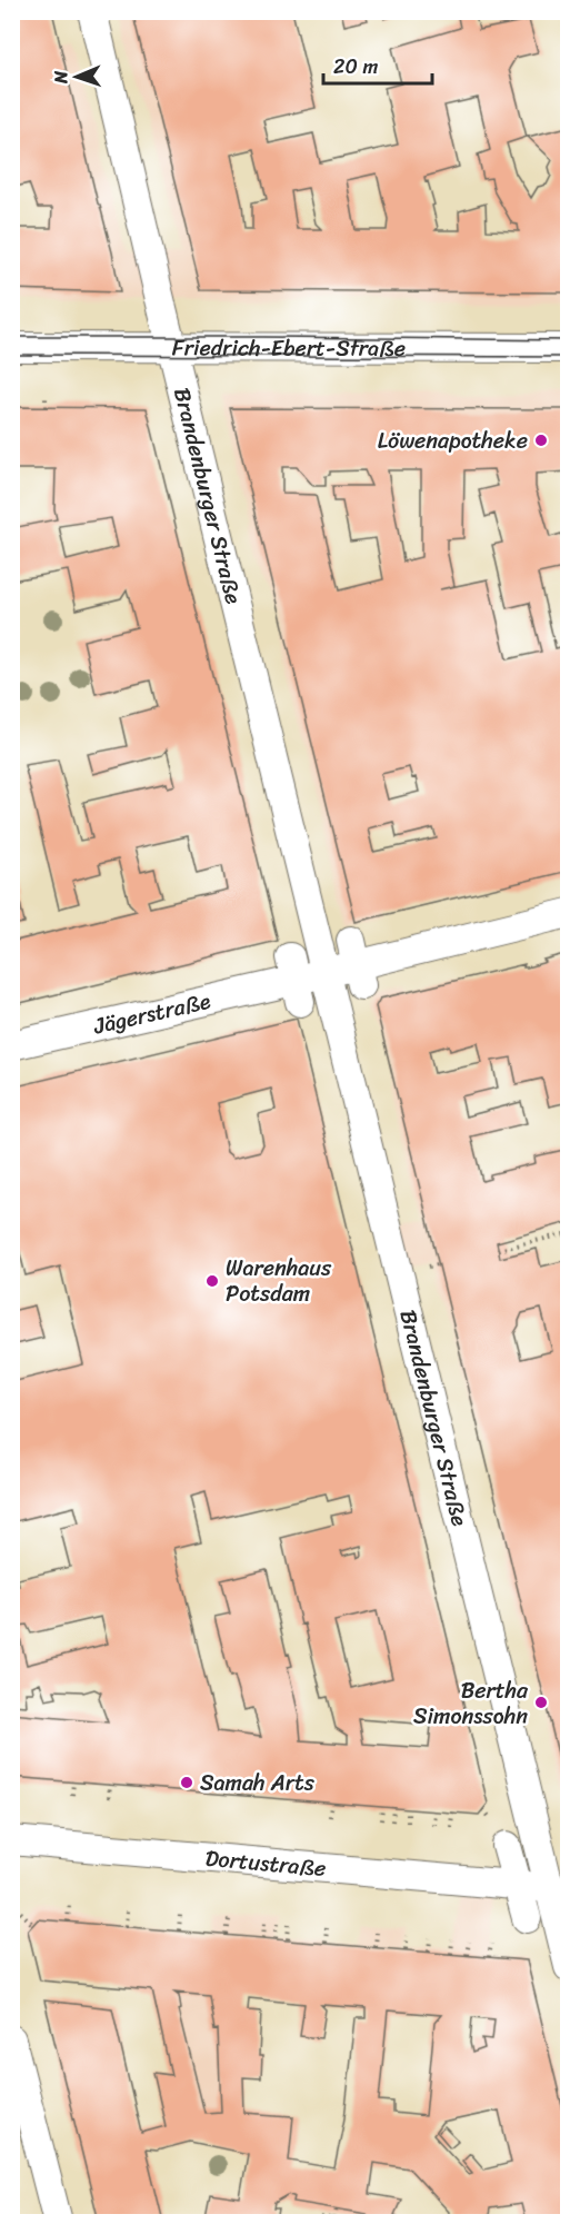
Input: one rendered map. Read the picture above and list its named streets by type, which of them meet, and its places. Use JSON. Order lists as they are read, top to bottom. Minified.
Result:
{"streets":{"street":["Friedrich-Ebert-Straße","Brandenburger Straße","Jägerstraße","Dortustraße"]},"crossings":[["Friedrich-Ebert-Straße","Brandenburger Straße"],["Brandenburger Straße","Jägerstraße"],["Brandenburger Straße","Dortustraße"]],"places":["Löwenapotheke","Warenhaus Potsdam","Bertha Simonssohn","Samah Arts"],"scale_bar":"20 m","north":"left"}
